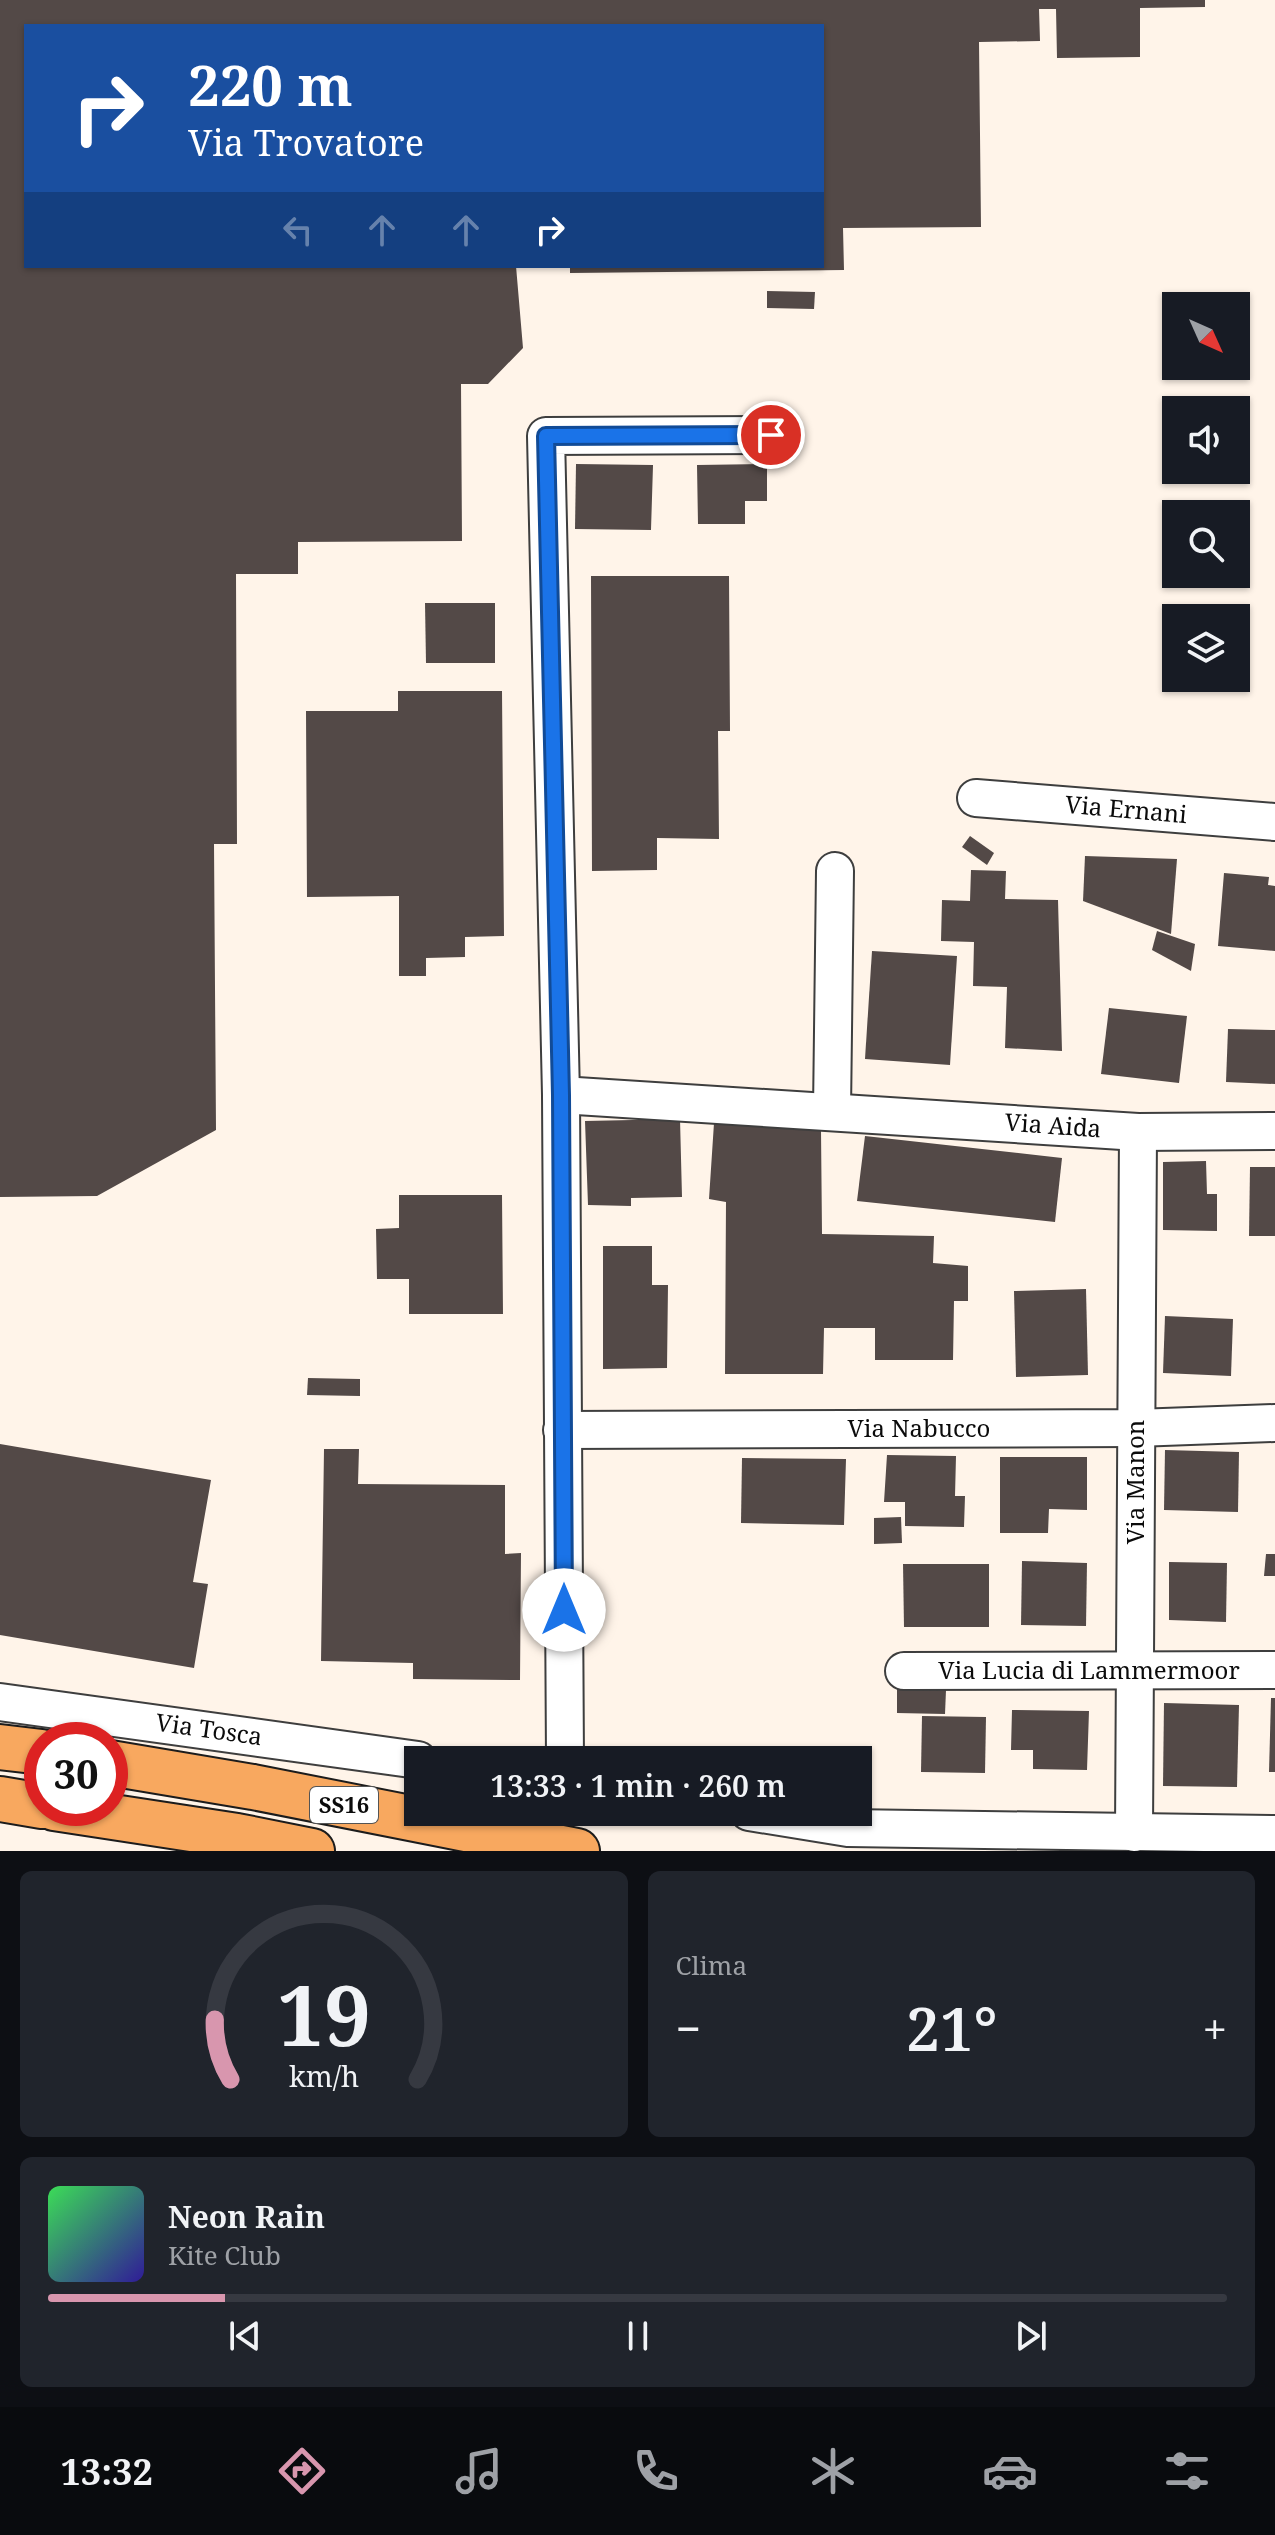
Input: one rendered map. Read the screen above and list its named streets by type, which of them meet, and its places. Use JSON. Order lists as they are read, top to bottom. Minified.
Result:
{"streets":{"main road":["SS16"],"street":["Via Ernani","Via Aida","Via Nabucco","Via Manon","Via Lucia di Lammermoor","Via Tosca"]},"crossings":[["Via Aida","Via Manon"],["Via Nabucco","Via Manon"],["Via Manon","Via Lucia di Lammermoor"]],"north":"bottom right","page":{"turn":["220 m","Via Trovatore"],"limit":"30","trip":"13:33 · 1 min · 260 m","tile":"Clima","heat":["−","21°","+"],"song":["Neon Rain","Kite Club"],"tabs":"13:32","gauge":["19","km/h"]}}
